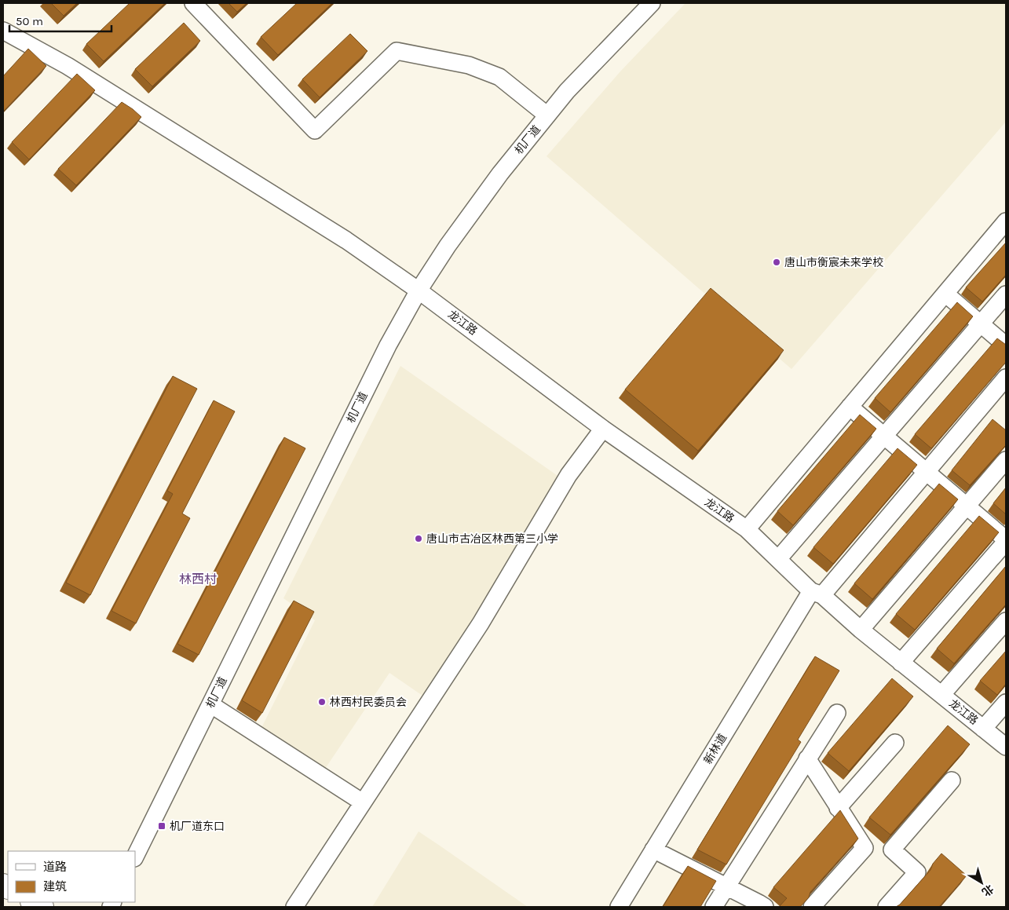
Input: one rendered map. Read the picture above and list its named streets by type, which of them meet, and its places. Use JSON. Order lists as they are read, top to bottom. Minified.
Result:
{"streets":{"street":["机厂道","龙江路","新林道"]},"crossings":[["机厂道","龙江路"],["龙江路","新林道"]],"districts":["林西村"],"places":{"other":["唐山市衡宸未来学校","唐山市古冶区林西第三小学","林西村民委员会"],"transit":["机厂道东口"]},"legend":["道路","建筑"],"scale_bar":"50 m","north":"bottom right"}
